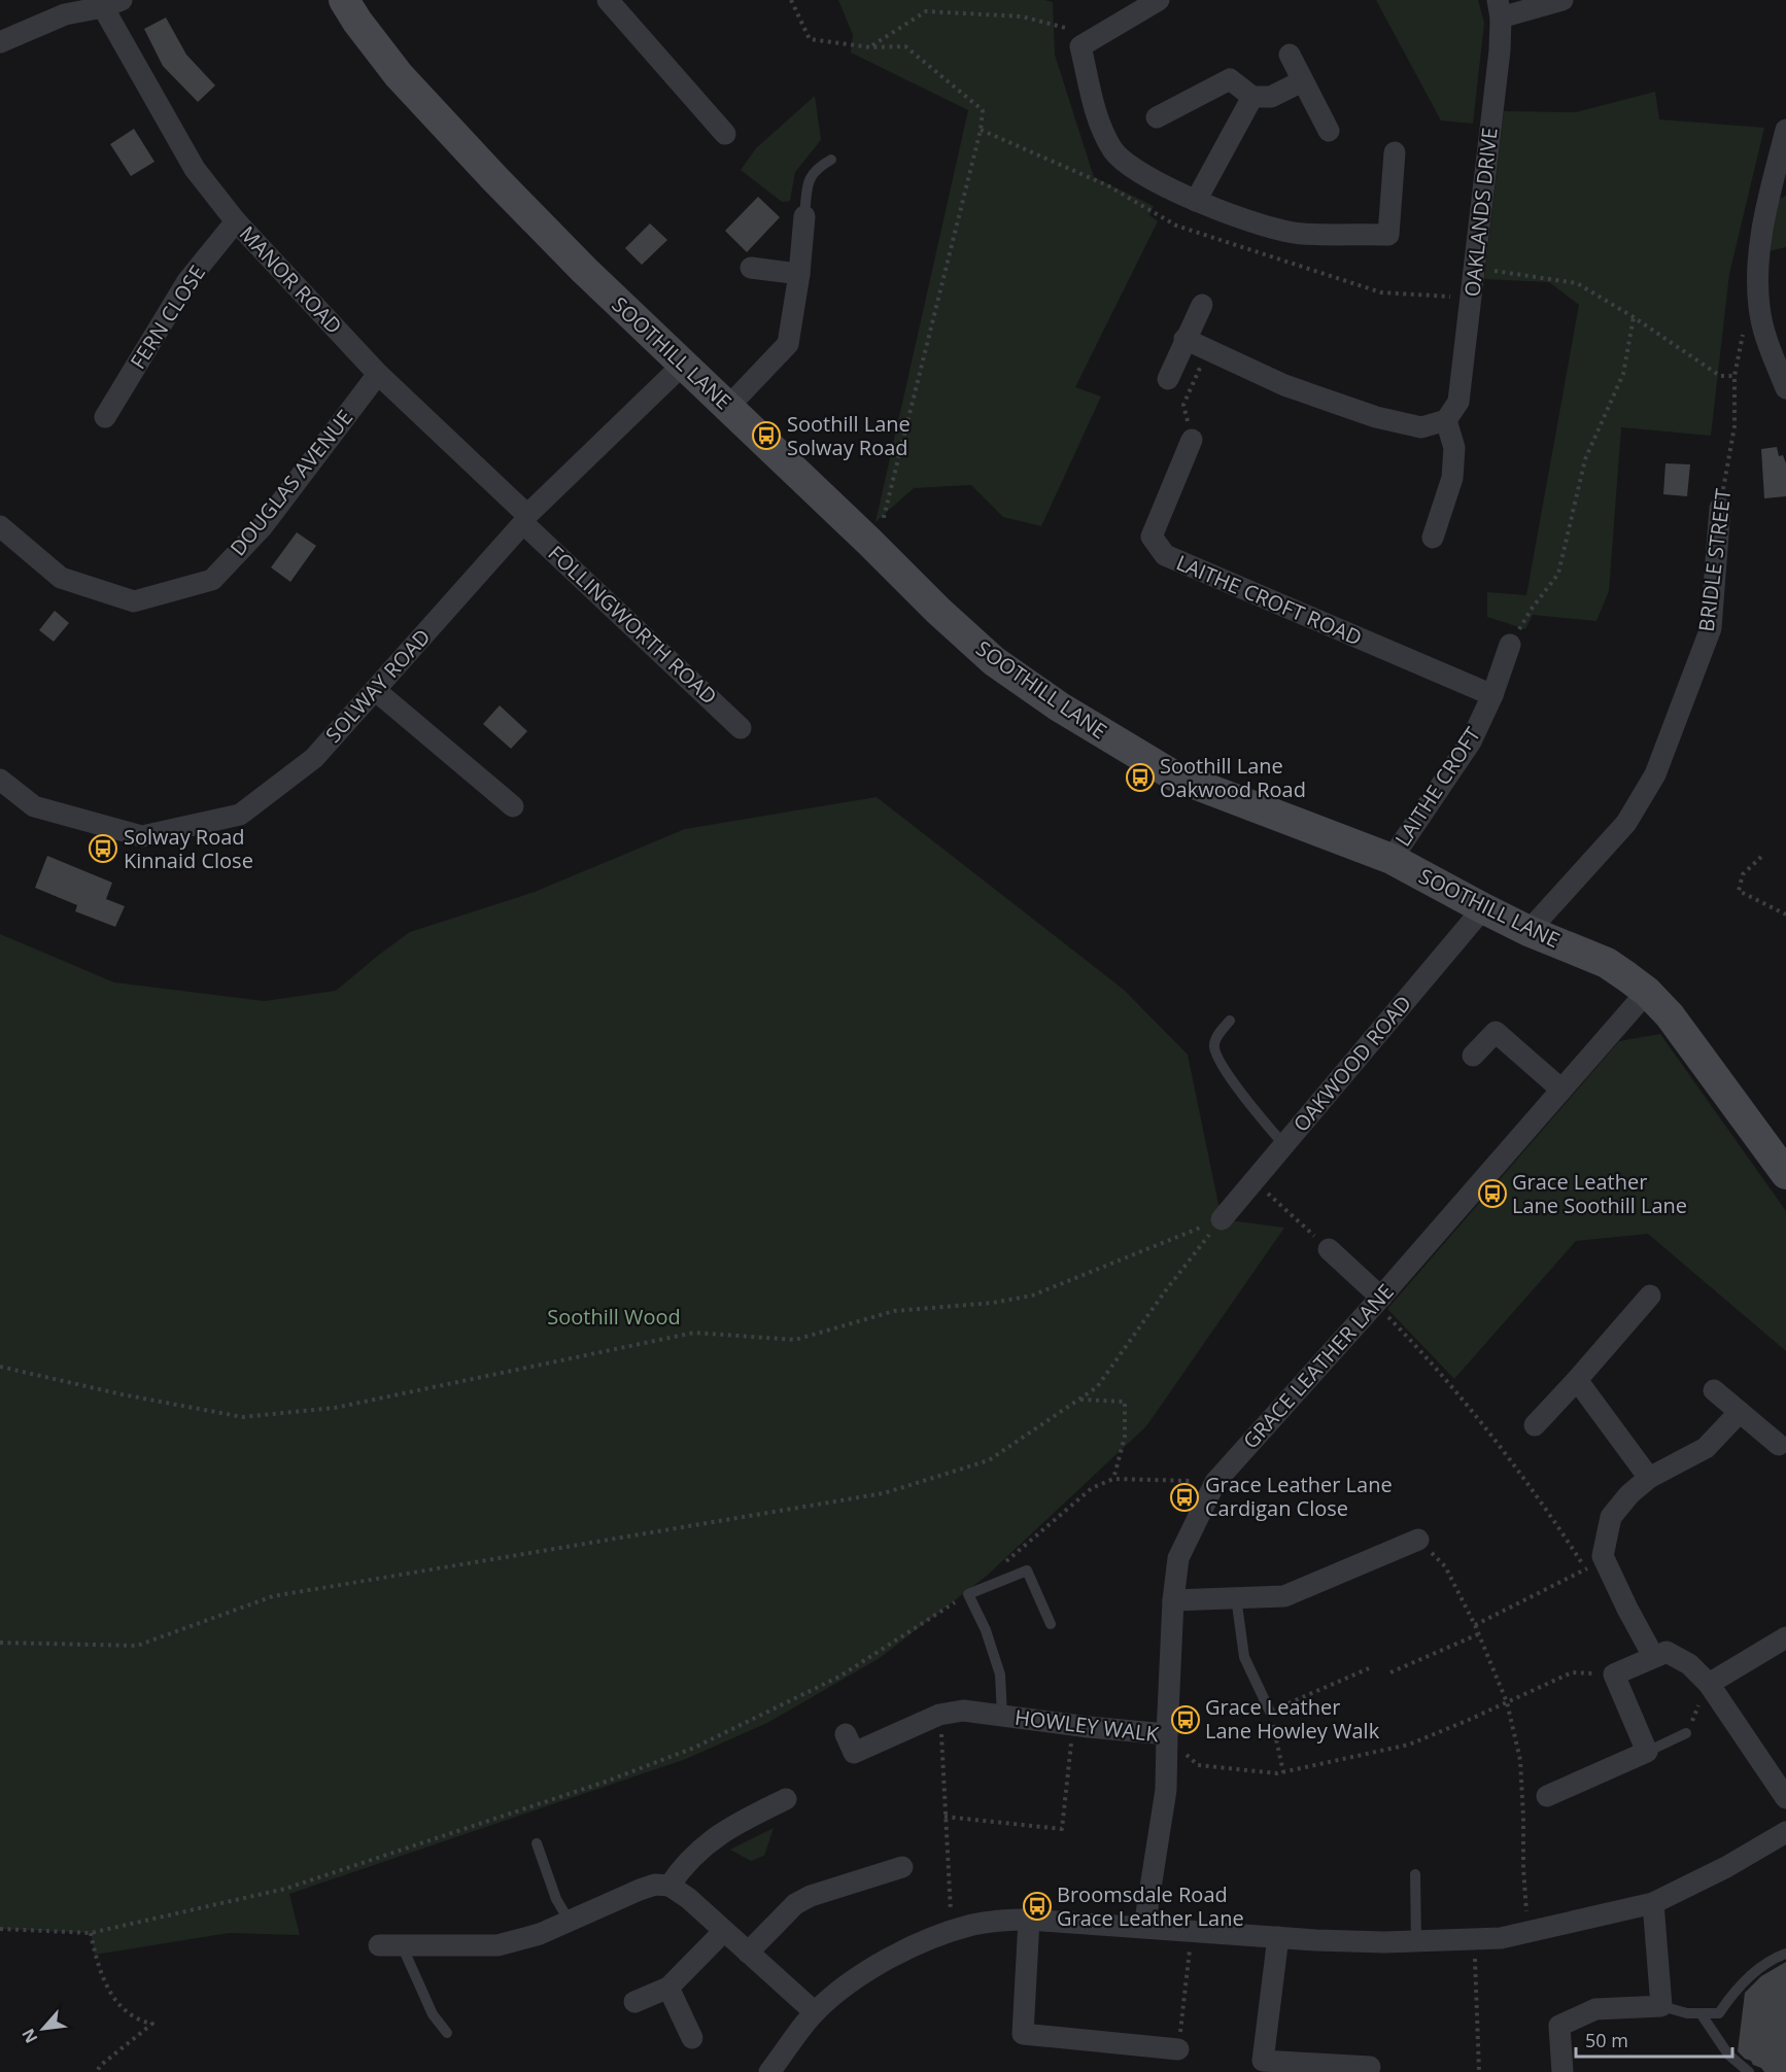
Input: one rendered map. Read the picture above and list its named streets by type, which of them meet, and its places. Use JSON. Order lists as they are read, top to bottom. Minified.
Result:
{"streets":{"main road":["SOOTHILL LANE"],"street":["OAKLANDS DRIVE","MANOR ROAD","FERN CLOSE","DOUGLAS AVENUE","BRIDLE STREET","LAITHE CROFT ROAD","FOLLINGWORTH ROAD","SOLWAY ROAD","LAITHE CROFT","OAKWOOD ROAD","GRACE LEATHER LANE","HOWLEY WALK"]},"crossings":[["MANOR ROAD","FERN CLOSE"],["MANOR ROAD","DOUGLAS AVENUE"],["MANOR ROAD","FOLLINGWORTH ROAD"],["MANOR ROAD","SOLWAY ROAD"],["SOOTHILL LANE","BRIDLE STREET"],["SOOTHILL LANE","SOLWAY ROAD"],["SOOTHILL LANE","LAITHE CROFT"],["SOOTHILL LANE","OAKWOOD ROAD"],["SOOTHILL LANE","GRACE LEATHER LANE"],["LAITHE CROFT ROAD","LAITHE CROFT"],["FOLLINGWORTH ROAD","SOLWAY ROAD"],["GRACE LEATHER LANE","HOWLEY WALK"]],"parks":["Soothill Wood"],"places":{"bus stop":["Soothill Lane Solway Road","Soothill Lane Oakwood Road","Solway Road Kinnaid Close","Grace Leather Lane Soothill Lane","Grace Leather Lane Cardigan Close","Grace Leather Lane Howley Walk","Broomsdale Road Grace Leather Lane"]},"scale_bar":"50 m","north":"bottom left"}
